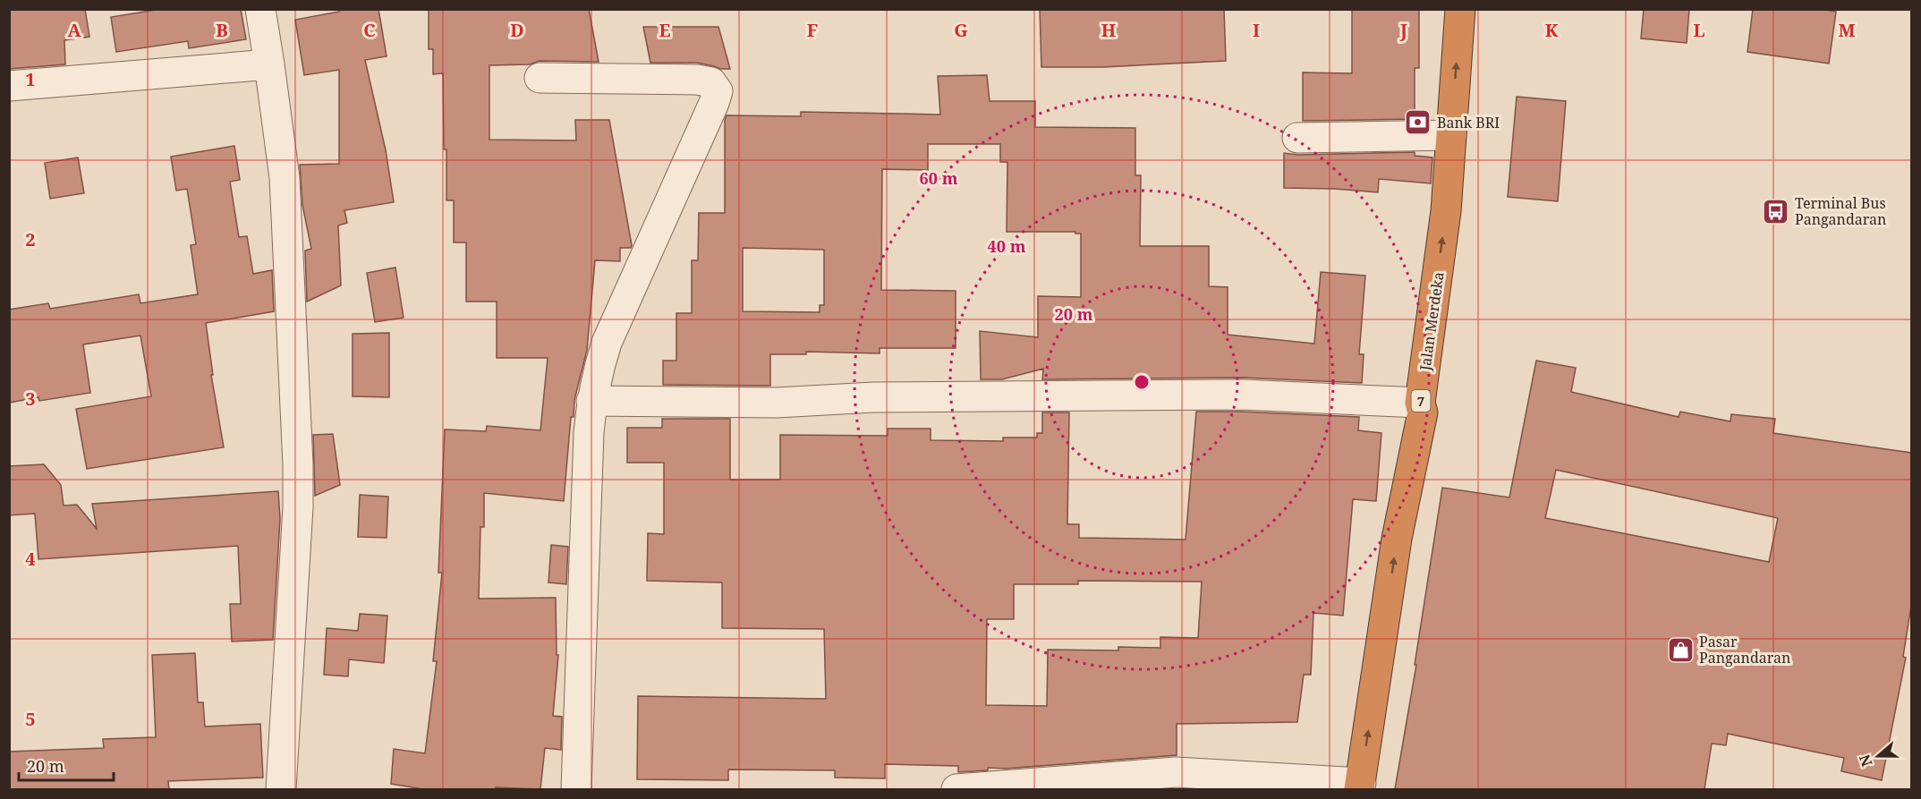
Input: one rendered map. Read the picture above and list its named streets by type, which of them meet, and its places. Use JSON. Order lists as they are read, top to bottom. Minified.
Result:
{"streets":{"highway":["Jalan Merdeka","7"]},"one_way":["Jalan Merdeka"],"places":{"bank":["Bank BRI"],"bus stop":["Terminal Bus Pangandaran"],"shop":["Pasar Pangandaran"]},"scale_bar":"20 m","north":"left","grid":{"columns":["A","B","C","D","E","F","G","H","I","J","K","L","M"],"rows":["1","2","3","4","5"]},"rings":["60 m","40 m","20 m"]}
